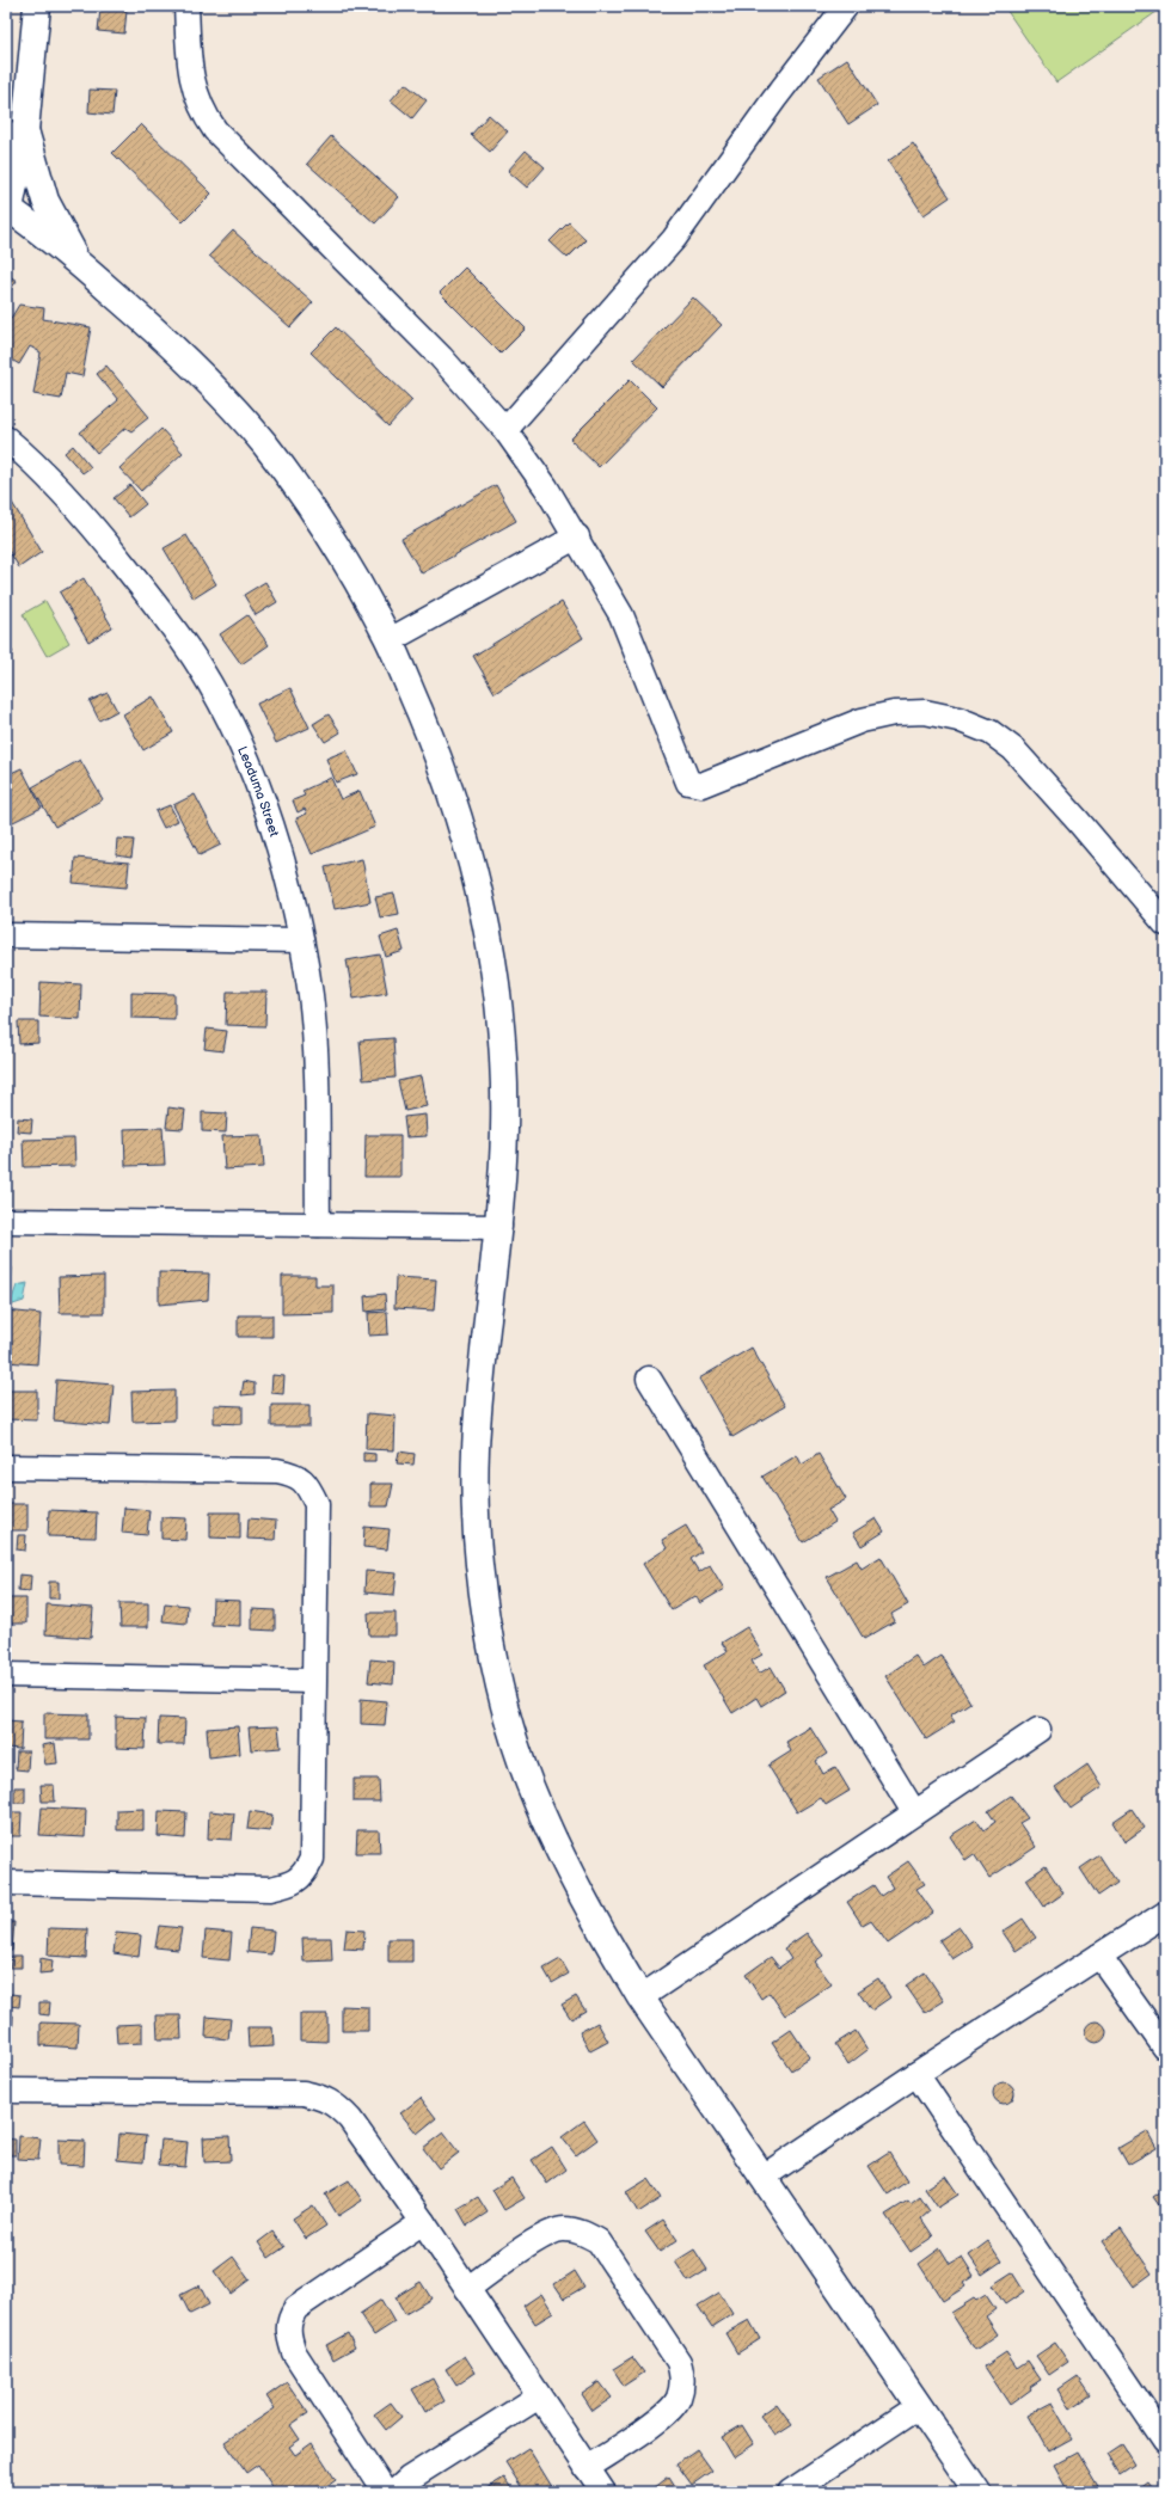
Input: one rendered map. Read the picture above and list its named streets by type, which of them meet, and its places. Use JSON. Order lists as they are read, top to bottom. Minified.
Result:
{"streets":{"street":["Leaduma Street"]}}
